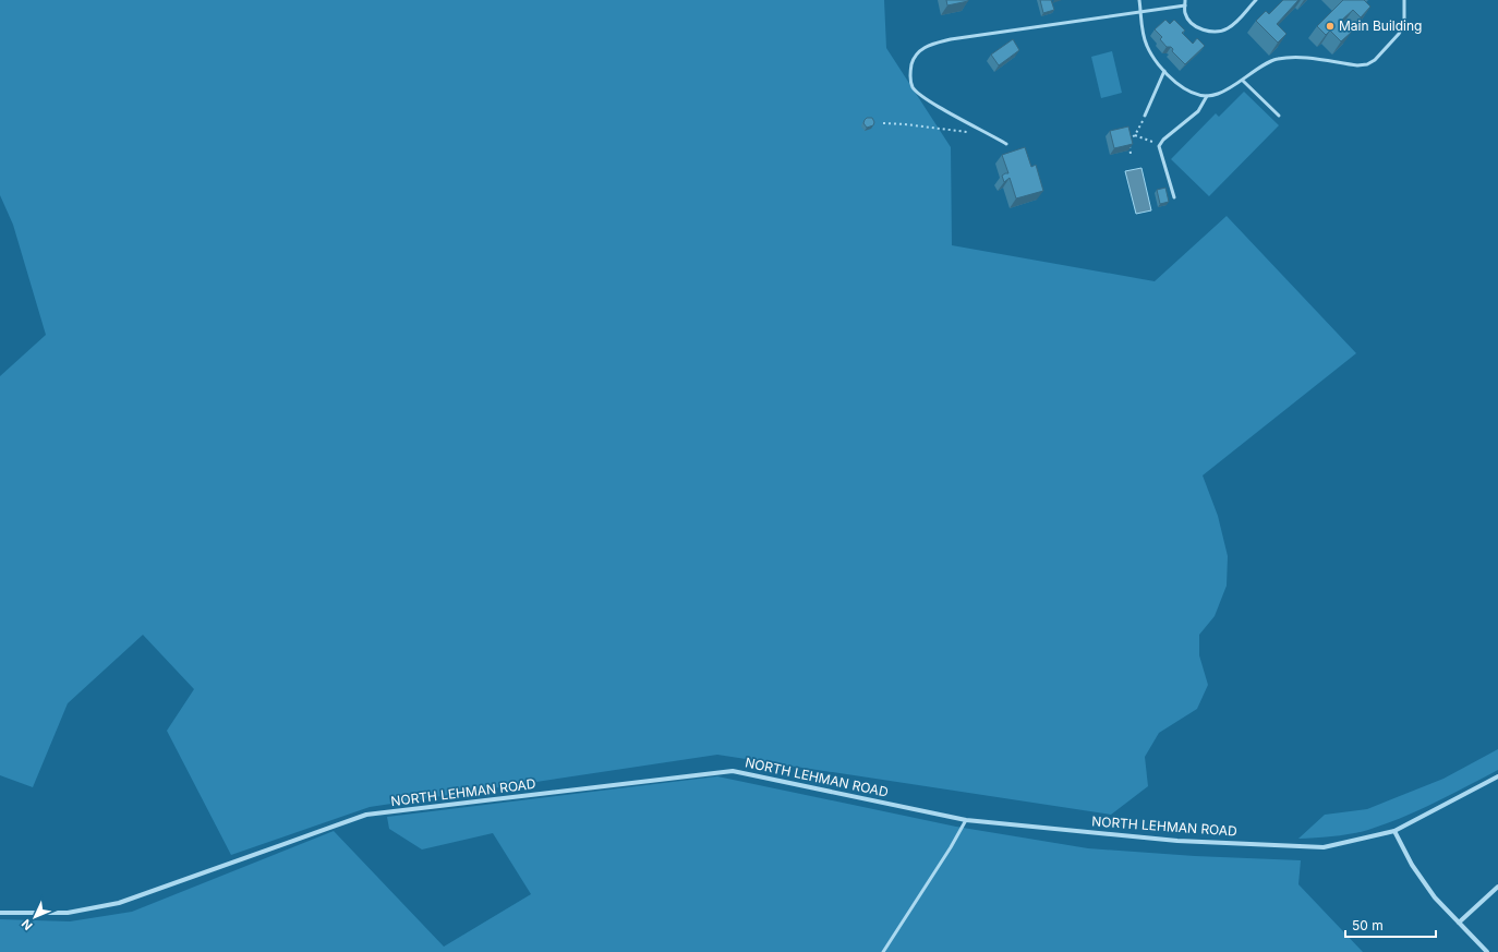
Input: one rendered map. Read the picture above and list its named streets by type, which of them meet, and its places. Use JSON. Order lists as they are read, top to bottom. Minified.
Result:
{"streets":{"street":["NORTH LEHMAN ROAD"]},"places":["Main Building"],"scale_bar":"50 m","north":"bottom left"}
